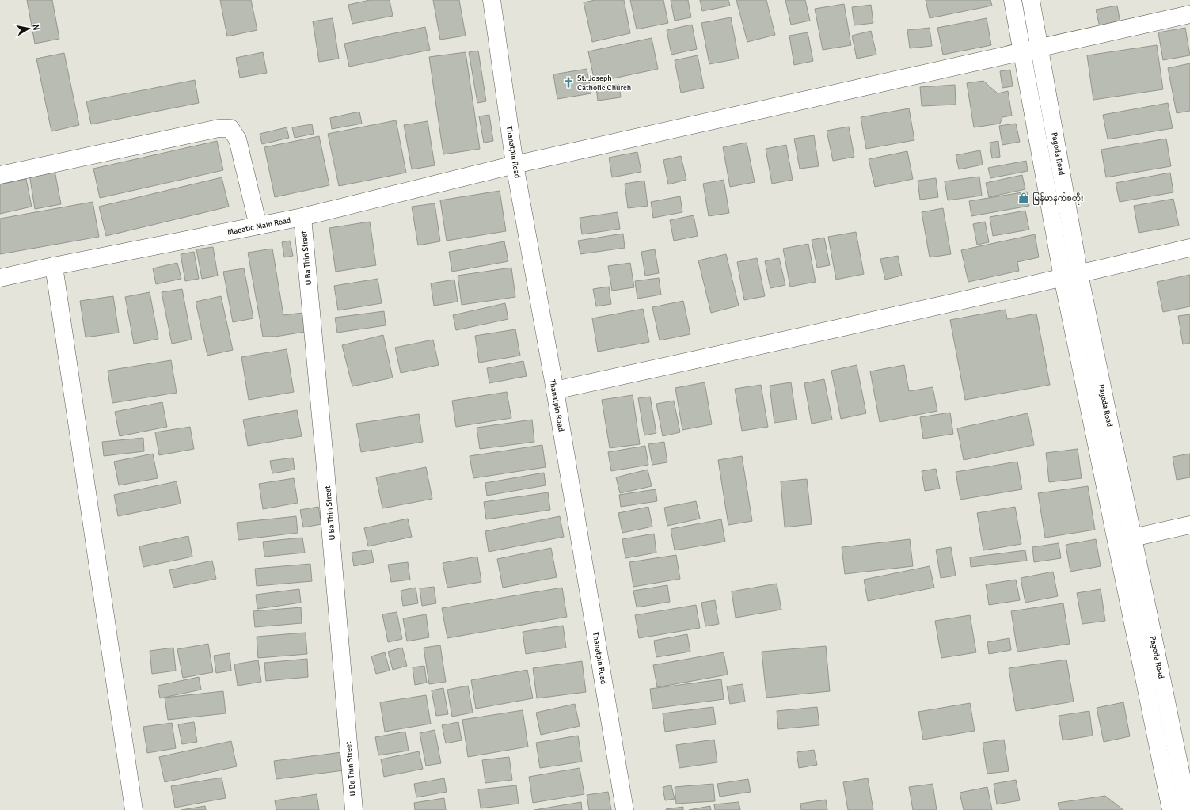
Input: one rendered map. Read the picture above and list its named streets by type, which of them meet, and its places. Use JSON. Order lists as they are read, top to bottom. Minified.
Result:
{"streets":{"street":["Thanatpin Road","Pagoda Road","Magatic Main Road","U Ba Thin Street"]},"crossings":[["Thanatpin Road","Magatic Main Road"],["Pagoda Road","Magatic Main Road"],["Magatic Main Road","U Ba Thin Street"]],"places":{"church":["St. Joseph Catholic Church"],"shop":["မြန်မာနက်စတိုး"]},"north":"right"}
